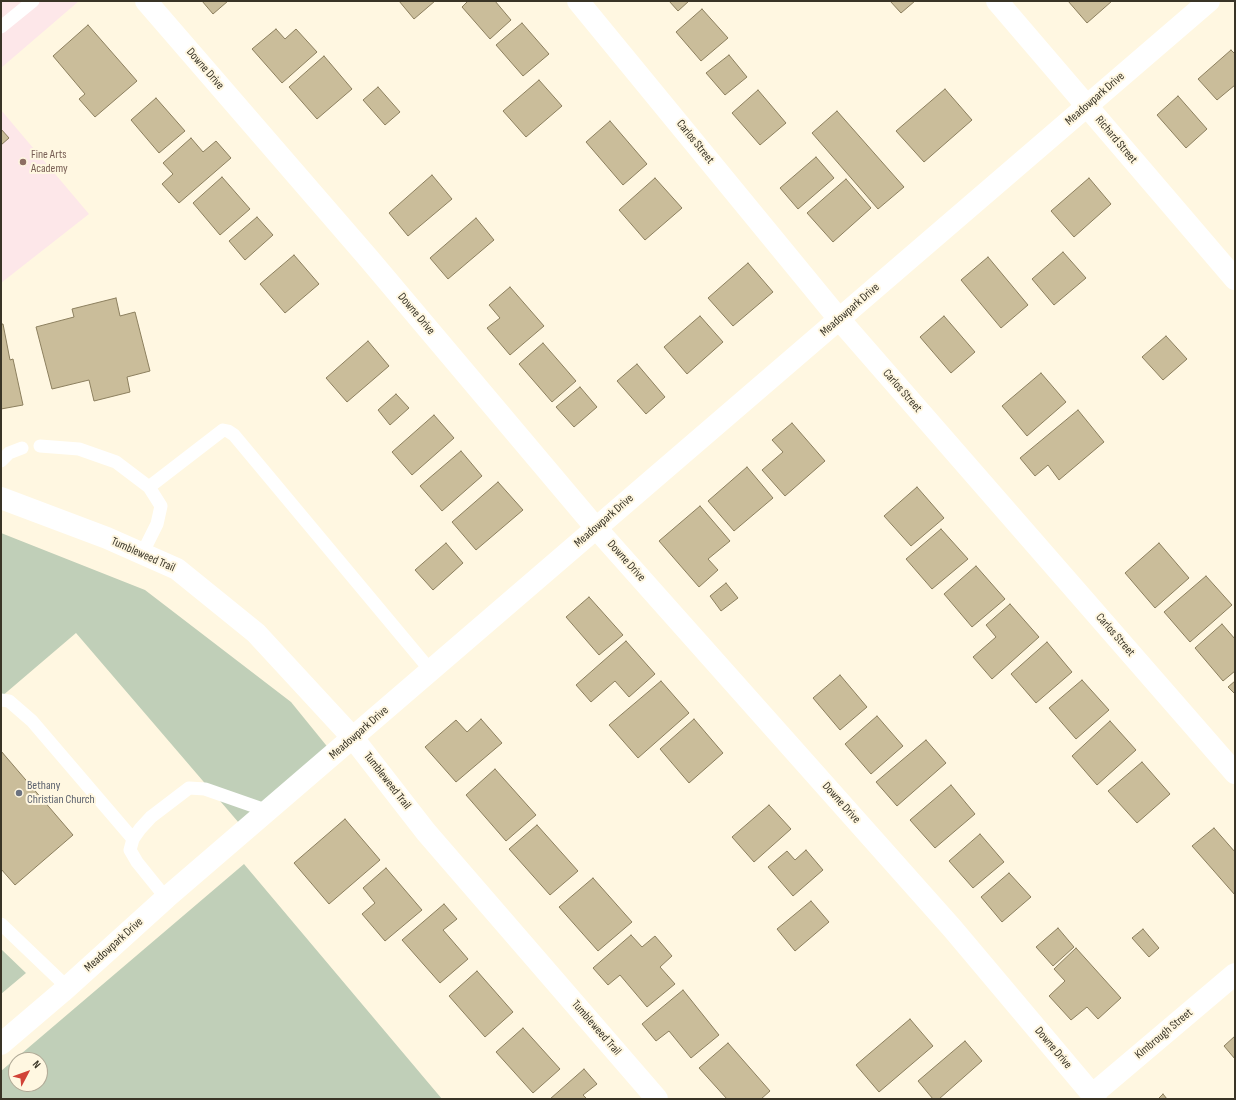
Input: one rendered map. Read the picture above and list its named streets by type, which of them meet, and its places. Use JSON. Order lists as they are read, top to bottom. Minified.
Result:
{"streets":{"street":["Downe Drive","Meadowpark Drive","Richard Street","Carlos Street","Tumbleweed Trail","Kimbrough Street"]},"crossings":[["Downe Drive","Meadowpark Drive"],["Downe Drive","Kimbrough Street"],["Meadowpark Drive","Richard Street"],["Meadowpark Drive","Carlos Street"],["Meadowpark Drive","Tumbleweed Trail"]],"places":["Fine Arts Academy","Bethany Christian Church"],"north":"top right"}
